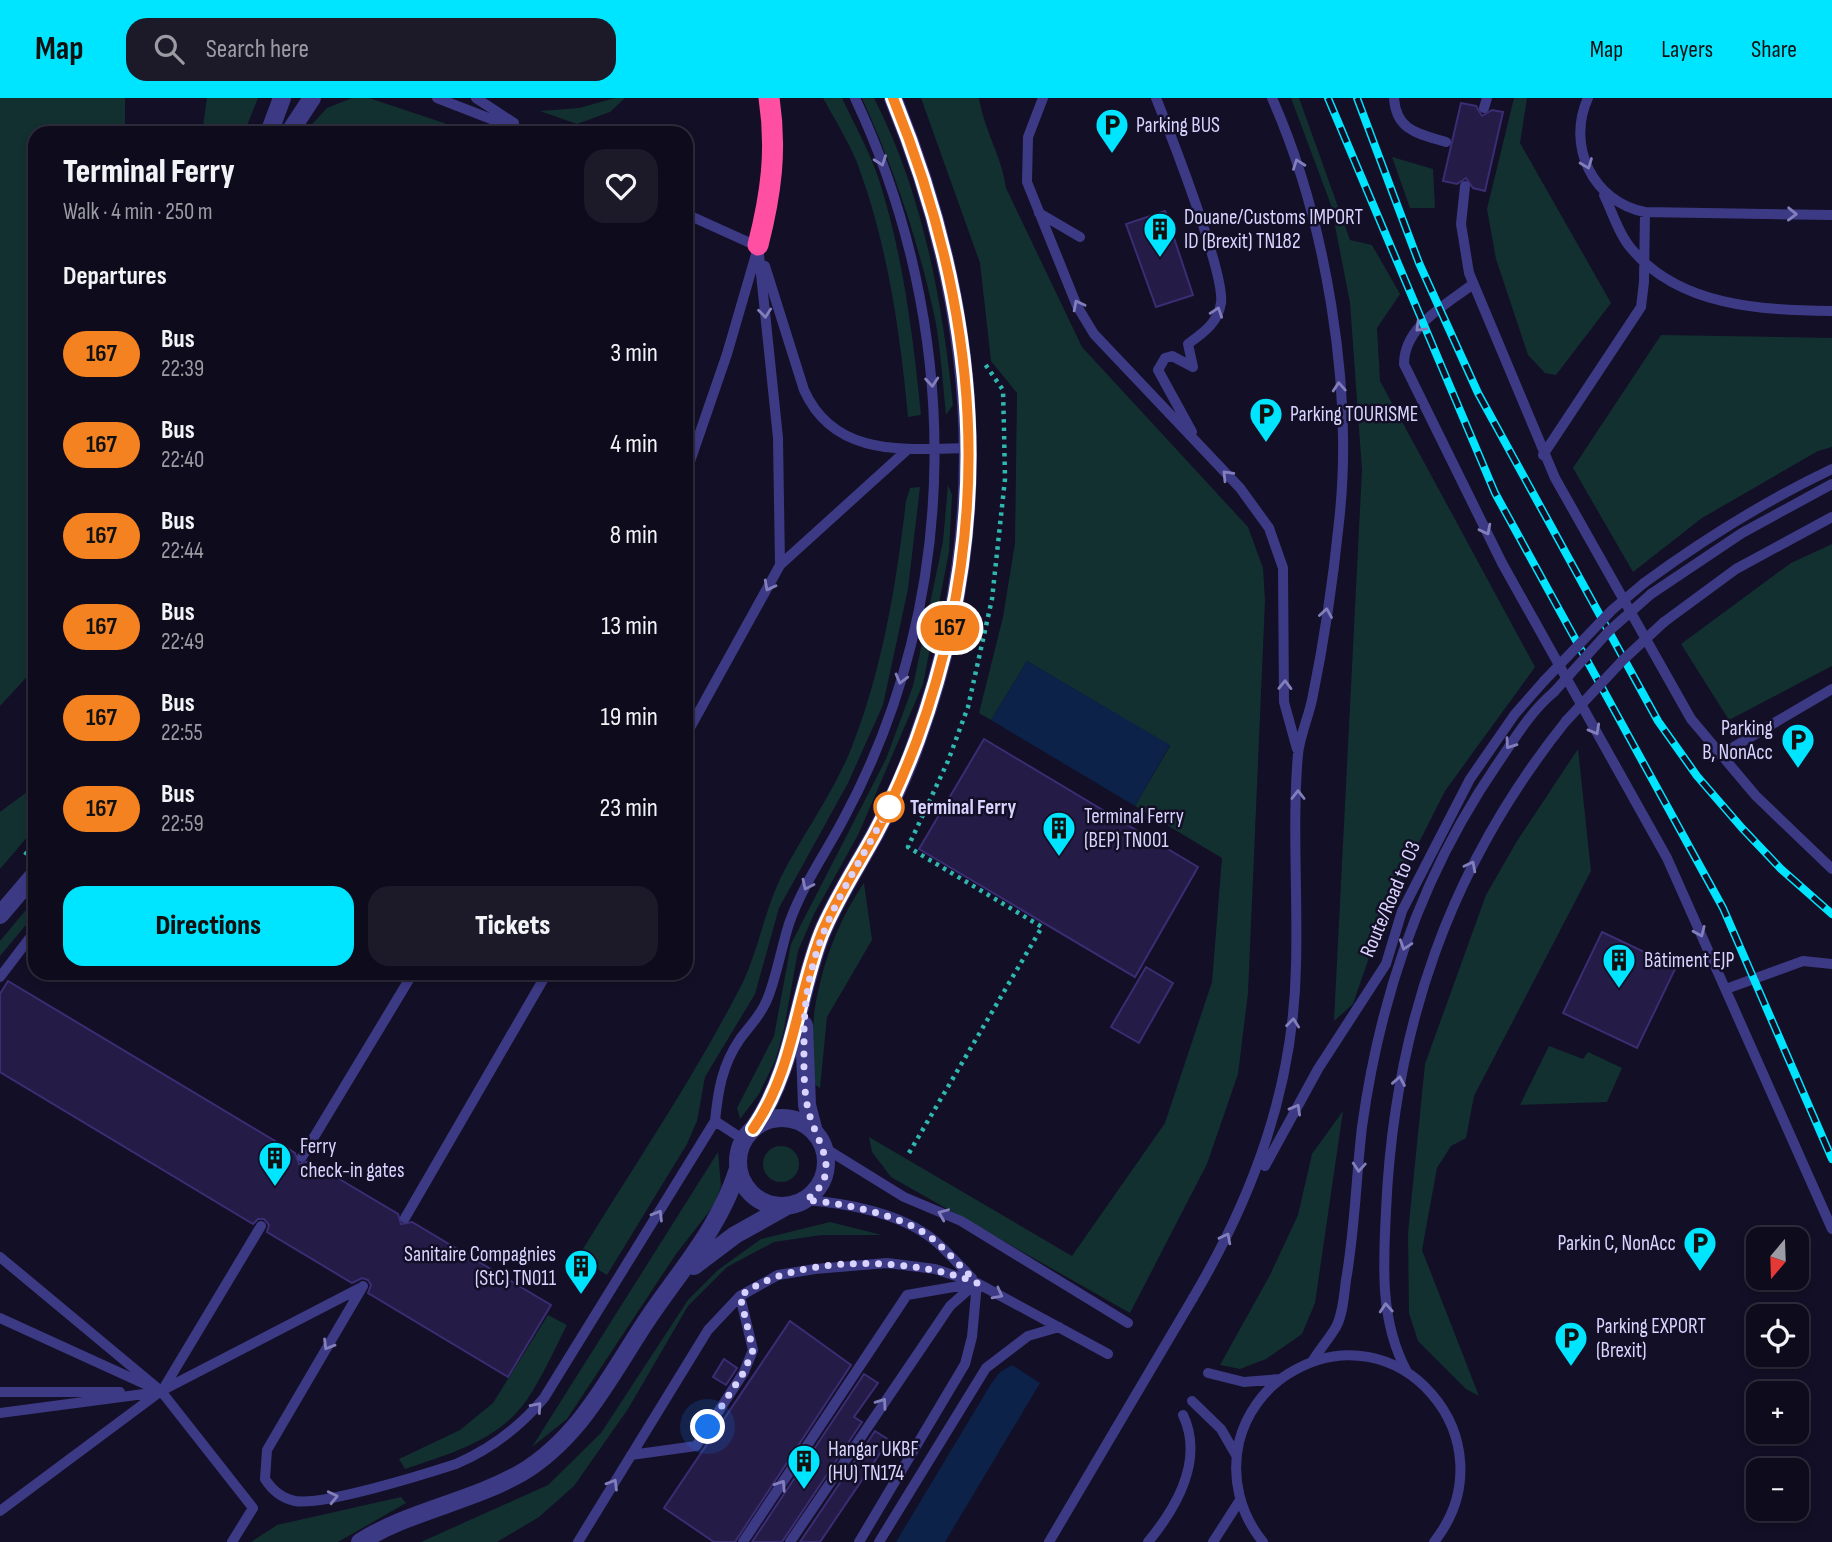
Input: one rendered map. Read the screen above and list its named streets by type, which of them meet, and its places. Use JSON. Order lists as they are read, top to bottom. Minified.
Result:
{"streets":{"lane":["Route/Road to O3"]},"places":{"parking":["Parking BUS","Parking TOURISME","Parking B, NonAcc","Parkin C, NonAcc","Parking EXPORT (Brexit)"],"building":["Douane/Customs IMPORT ID (Brexit) TN182","Terminal Ferry (BEP) TN001","Bâtiment EJP","Ferry check-in gates","Sanitaire Compagnies (StC) TN011","Hangar UKBF (HU) TN174"],"other":["Terminal Ferry"]},"lines":["bus line 167"],"north":"bottom","page":{"header":"Map","search":"Search here","nav":["Map","Layers","Share"],"on_map":"167","heading":[["Terminal Ferry","Walk · 4 min · 250 m"],"Departures"],"list":[{"mark":"167","name":"Bus","note":"22:39","value":"3 min"},{"mark":"167","name":"Bus","note":"22:40","value":"4 min"},{"mark":"167","name":"Bus","note":"22:44","value":"8 min"},{"mark":"167","name":"Bus","note":"22:49","value":"13 min"},{"mark":"167","name":"Bus","note":"22:55","value":"19 min"},{"mark":"167","name":"Bus","note":"22:59","value":"23 min"}],"buttons":["Directions","Tickets"],"map_buttons":["+","−"]}}
